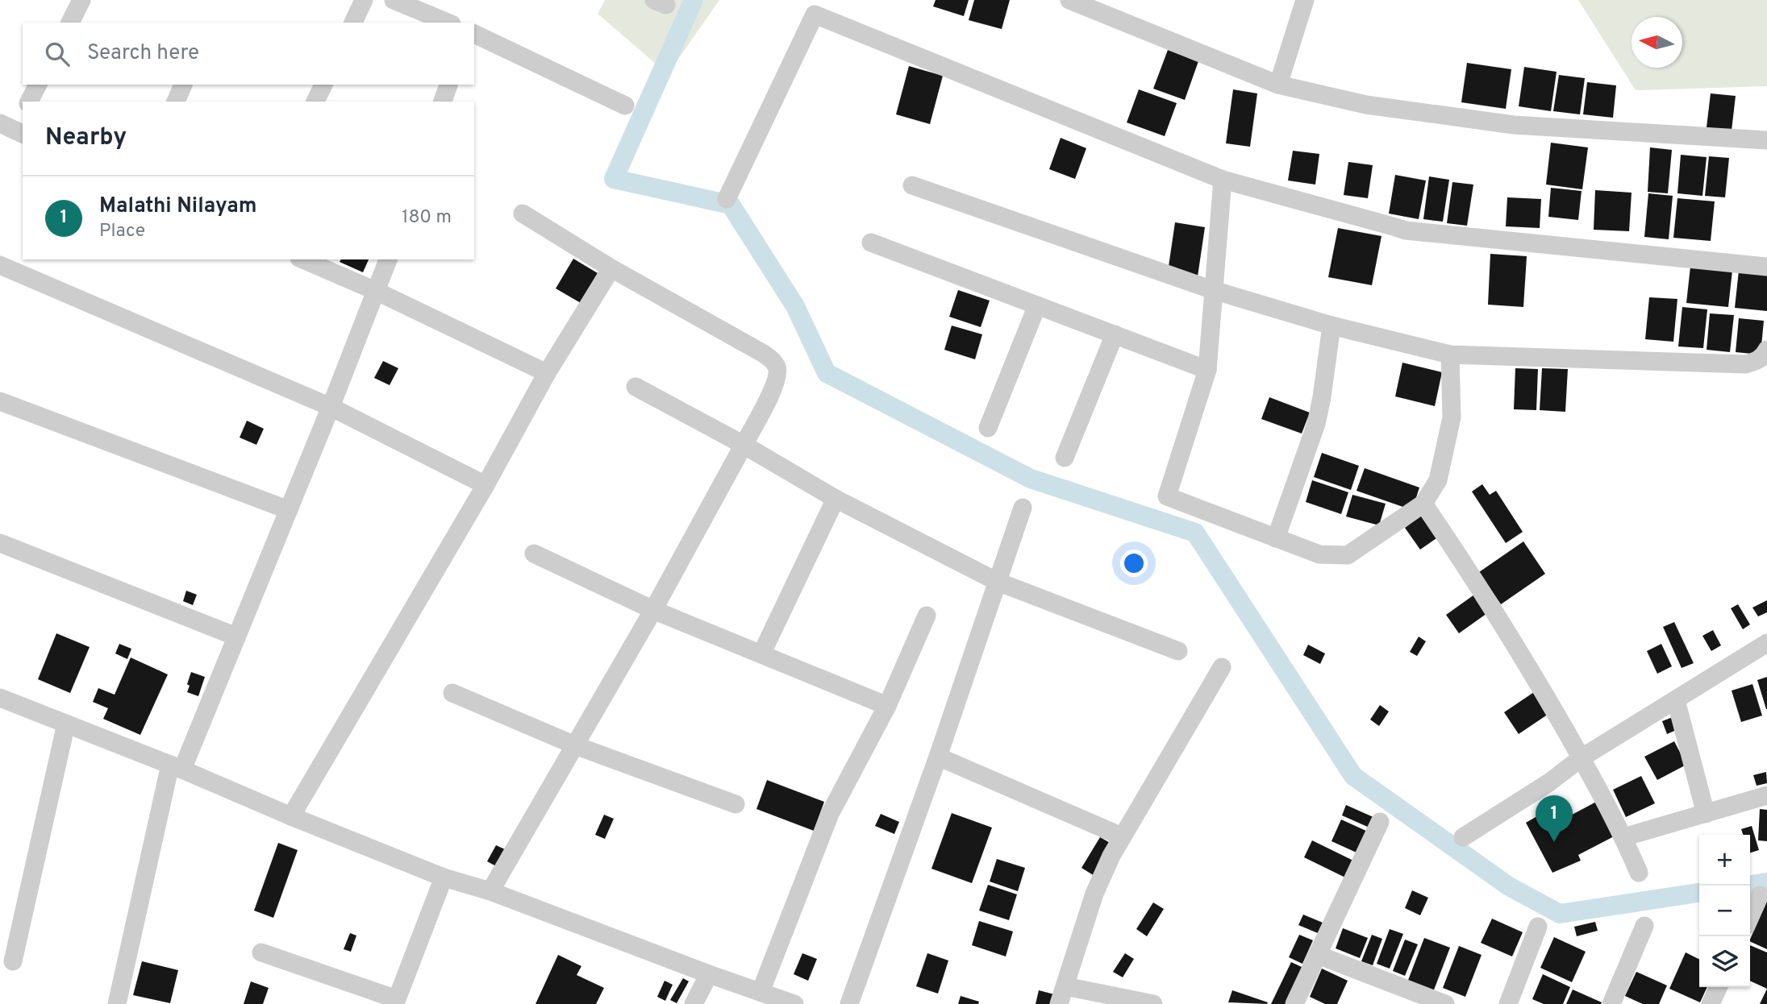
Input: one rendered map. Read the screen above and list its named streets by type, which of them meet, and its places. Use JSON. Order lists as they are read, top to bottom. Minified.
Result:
{"north":"left","page":{"search":"Search here","heading":"Nearby","list":[{"mark":"1","name":"Malathi Nilayam","note":"Place","value":"180 m"}],"pins":"1","map_buttons":["+","−"]}}
